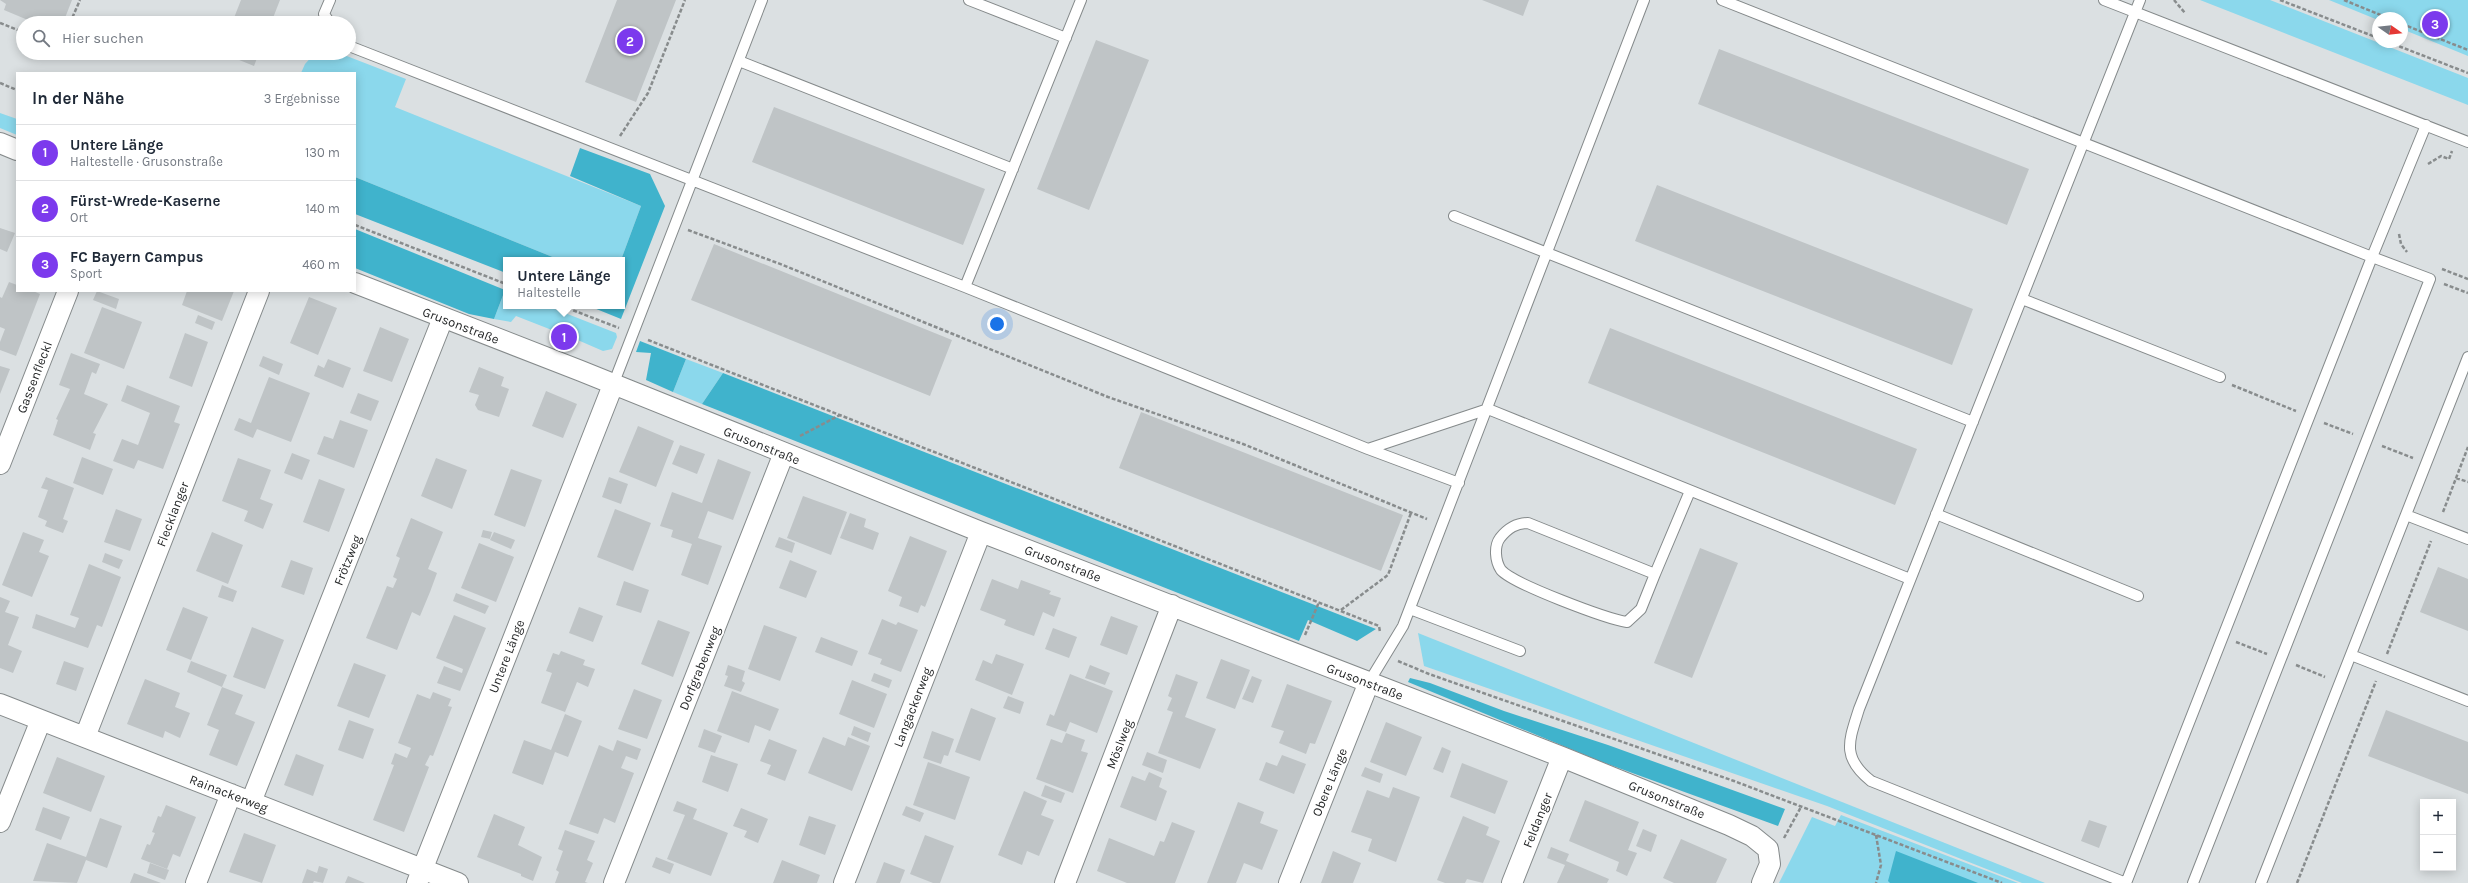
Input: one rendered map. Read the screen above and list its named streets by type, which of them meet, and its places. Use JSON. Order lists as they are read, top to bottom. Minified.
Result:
{"streets":{"street":["Grusonstraße","Gassenfleckl","Flecklanger","Frötzweg","Untere Länge","Dorfgrabenweg","Langackerweg","Möslweg","Obere Länge","Rainackerweg","Feldanger"]},"crossings":[["Grusonstraße","Frötzweg"],["Grusonstraße","Untere Länge"],["Grusonstraße","Dorfgrabenweg"],["Grusonstraße","Langackerweg"],["Grusonstraße","Möslweg"],["Grusonstraße","Obere Länge"],["Grusonstraße","Feldanger"],["Flecklanger","Rainackerweg"],["Frötzweg","Rainackerweg"],["Untere Länge","Rainackerweg"]],"north":"right","page":{"pins":["3","2","1"],"search":"Hier suchen","heading":["In der Nähe","3 Ergebnisse"],"list":[{"mark":"1","name":"Untere Länge","note":"Haltestelle · Grusonstraße","value":"130 m"},{"mark":"2","name":"Fürst-Wrede-Kaserne","note":"Ort","value":"140 m"},{"mark":"3","name":"FC Bayern Campus","note":"Sport","value":"460 m"}],"popup":["Untere Länge","Haltestelle"],"map_buttons":["+","−"]}}
